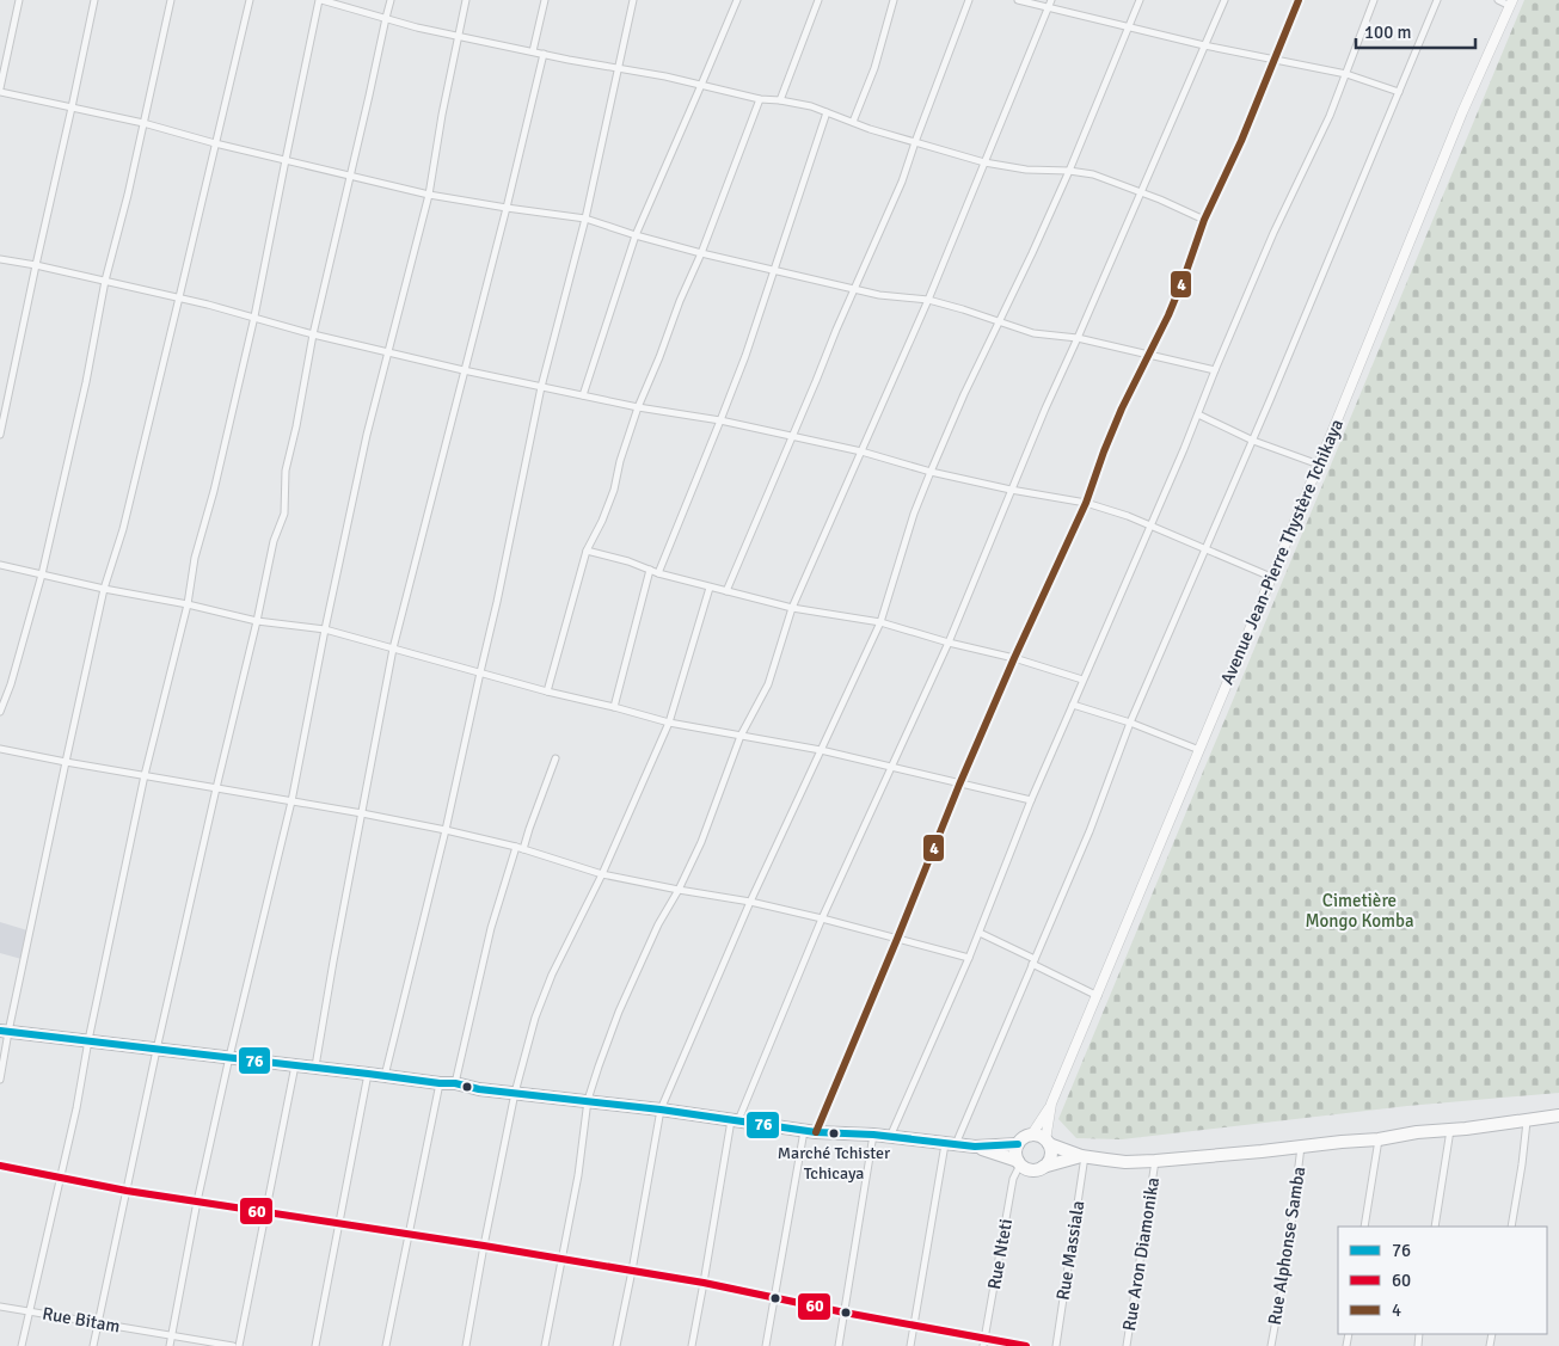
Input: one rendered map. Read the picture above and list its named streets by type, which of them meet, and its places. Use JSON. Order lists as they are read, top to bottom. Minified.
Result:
{"streets":{"street":["Avenue Jean-Pierre Thystère Tchikaya","Rue Alphonse Samba","Rue Massiala","Rue Nteti","Rue Aron Diamonika","Rue Bitam"]},"crossings":[["Avenue Jean-Pierre Thystère Tchikaya","Rue Nteti"]],"parks":["Cimetière Mongo Komba"],"places":["Marché Tchister Tchicaya"],"lines":["transit line 4","transit line 76","transit line 60"],"legend":["76","60","4"],"scale_bar":"100 m"}
